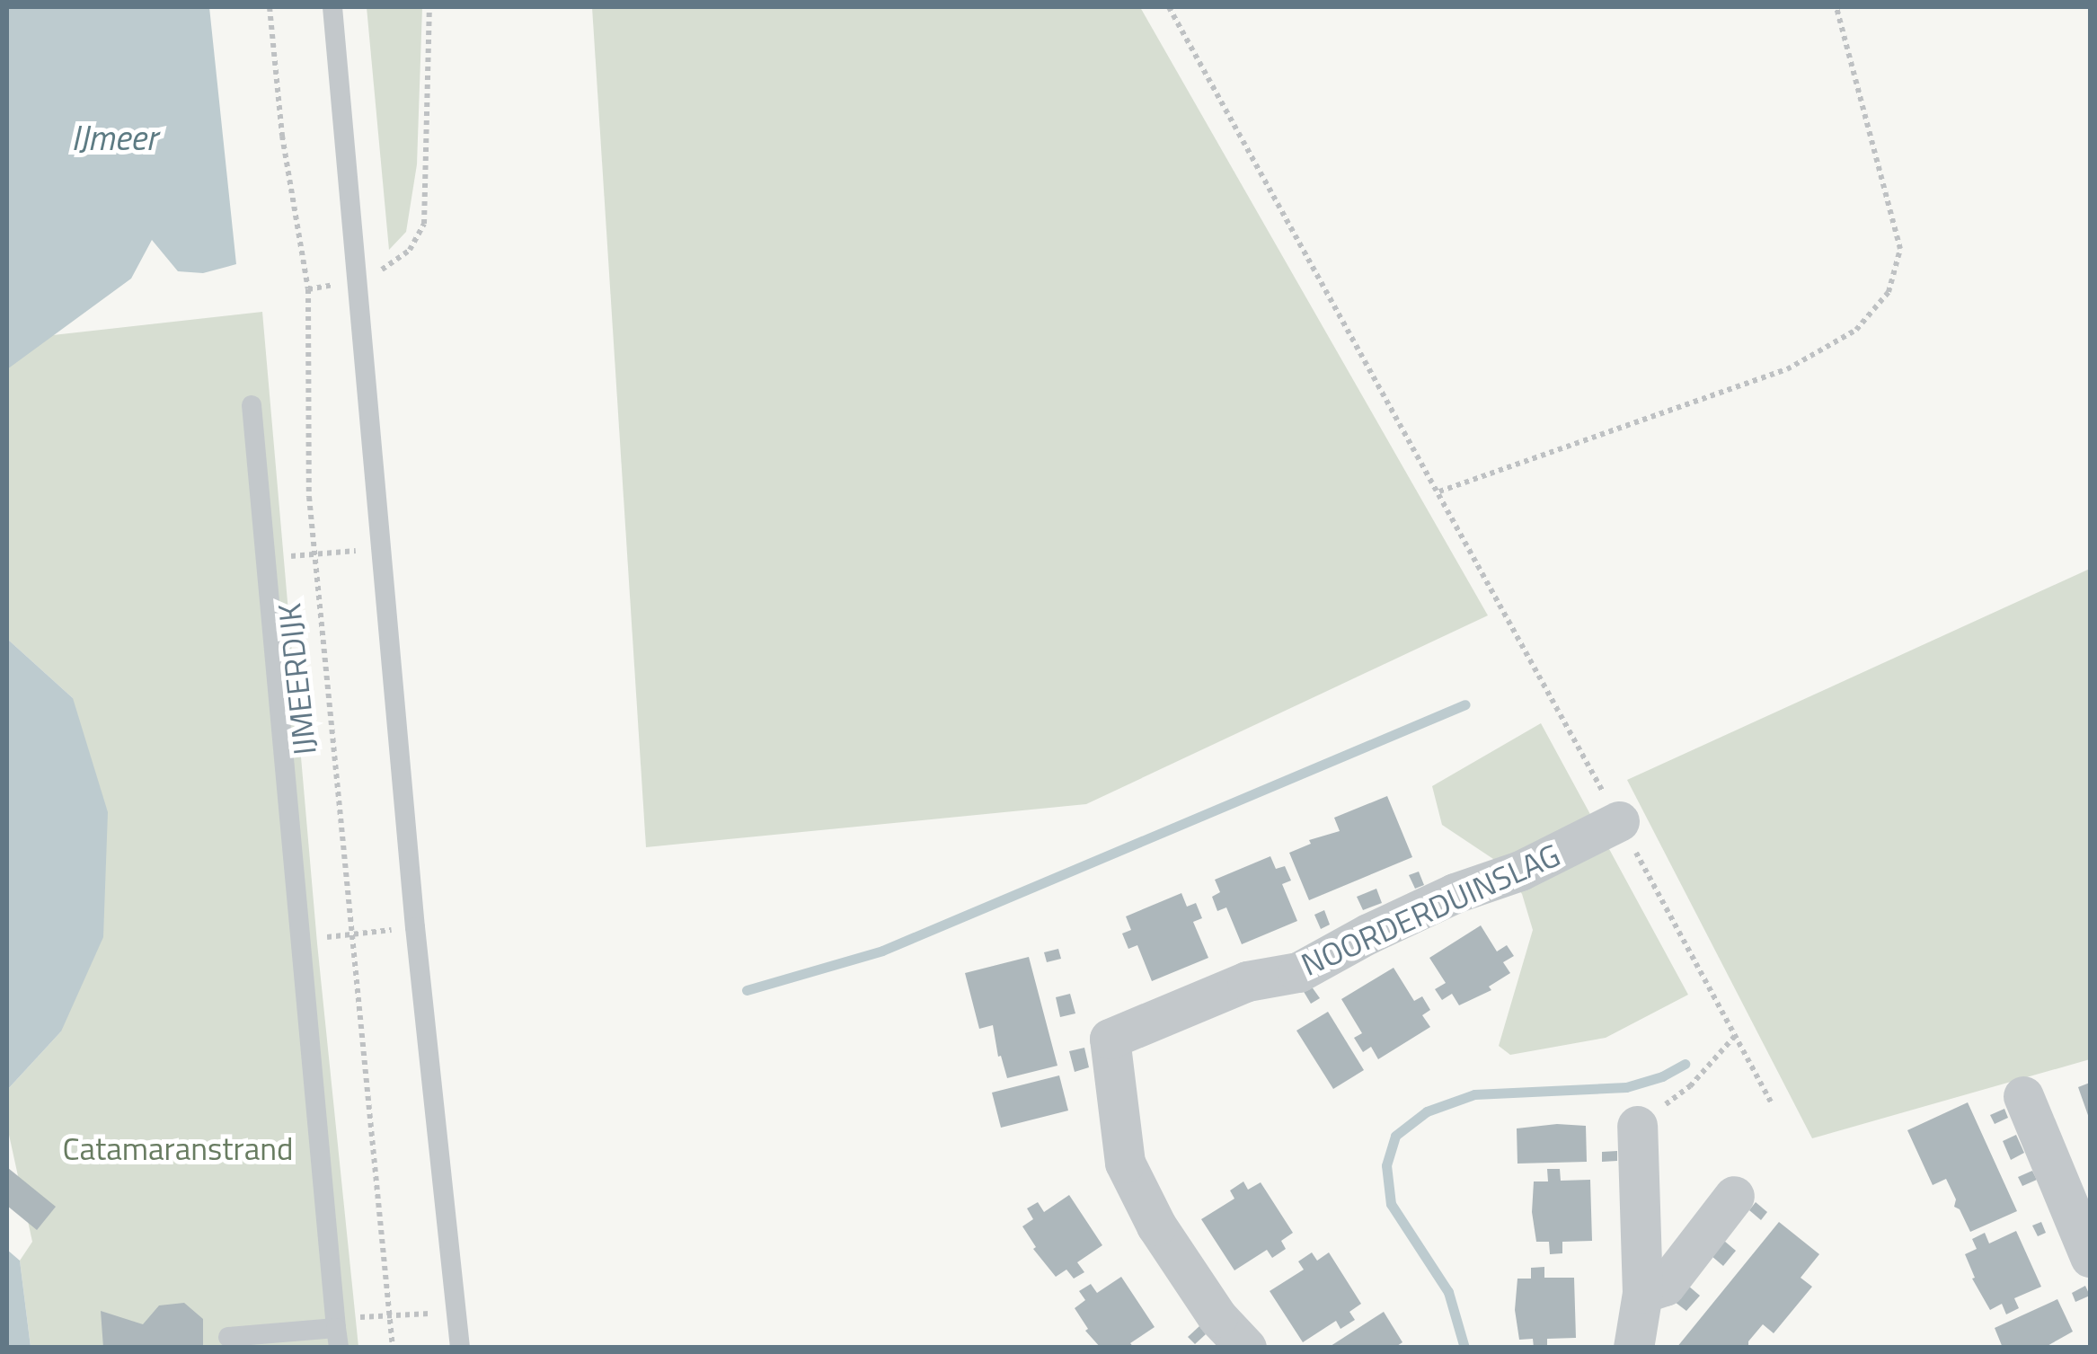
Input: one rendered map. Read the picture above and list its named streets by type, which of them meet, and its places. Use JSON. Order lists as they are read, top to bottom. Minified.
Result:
{"streets":{"street":["NOORDERDUINSLAG"],"path":["IJMEERDIJK"]},"water":["IJmeer"],"parks":["Catamaranstrand"]}
